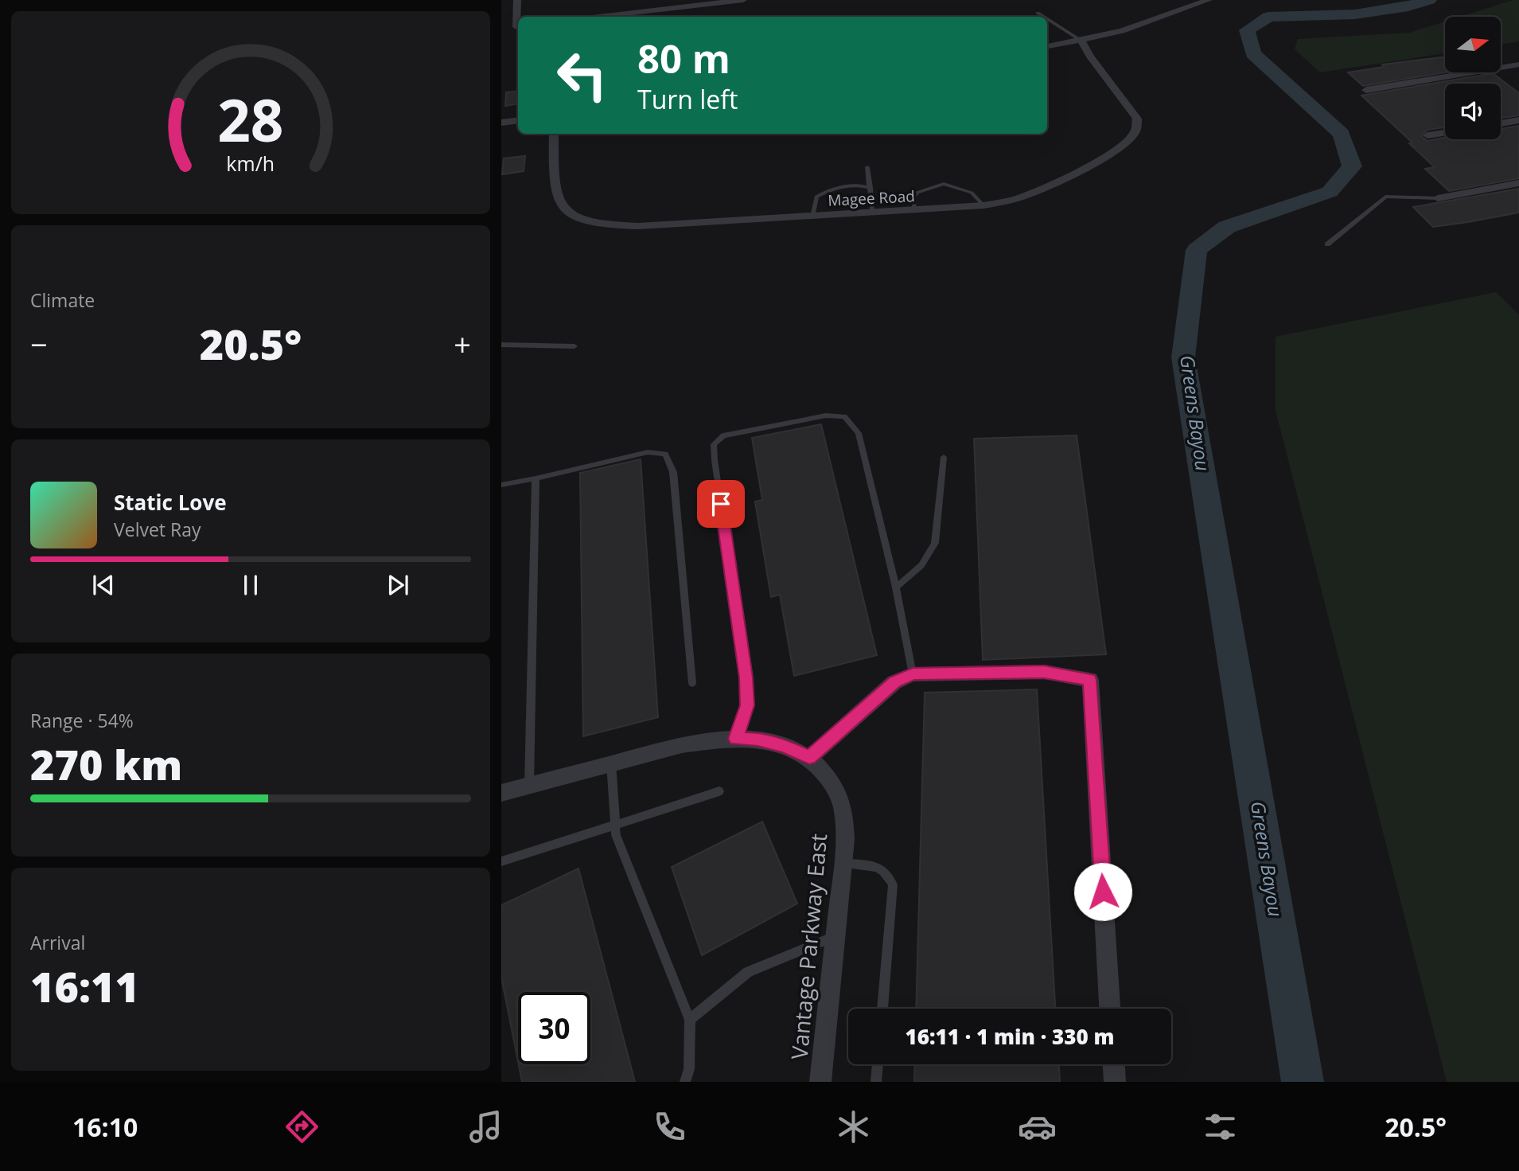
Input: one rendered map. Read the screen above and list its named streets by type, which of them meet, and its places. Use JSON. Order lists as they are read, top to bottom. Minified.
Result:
{"streets":{"street":["Magee Road","Vantage Parkway East"]},"water":["Greens Bayou"],"north":"right","page":{"turn":["80 m","Turn left"],"tile":["Climate",["Range · 54%","270 km"],["Arrival","16:11"]],"heat":["−","20.5°","+"],"song":["Static Love","Velvet Ray"],"limit":"30","trip":"16:11 · 1 min · 330 m","tabs":["16:10","20.5°"],"gauge":["28","km/h"]}}
